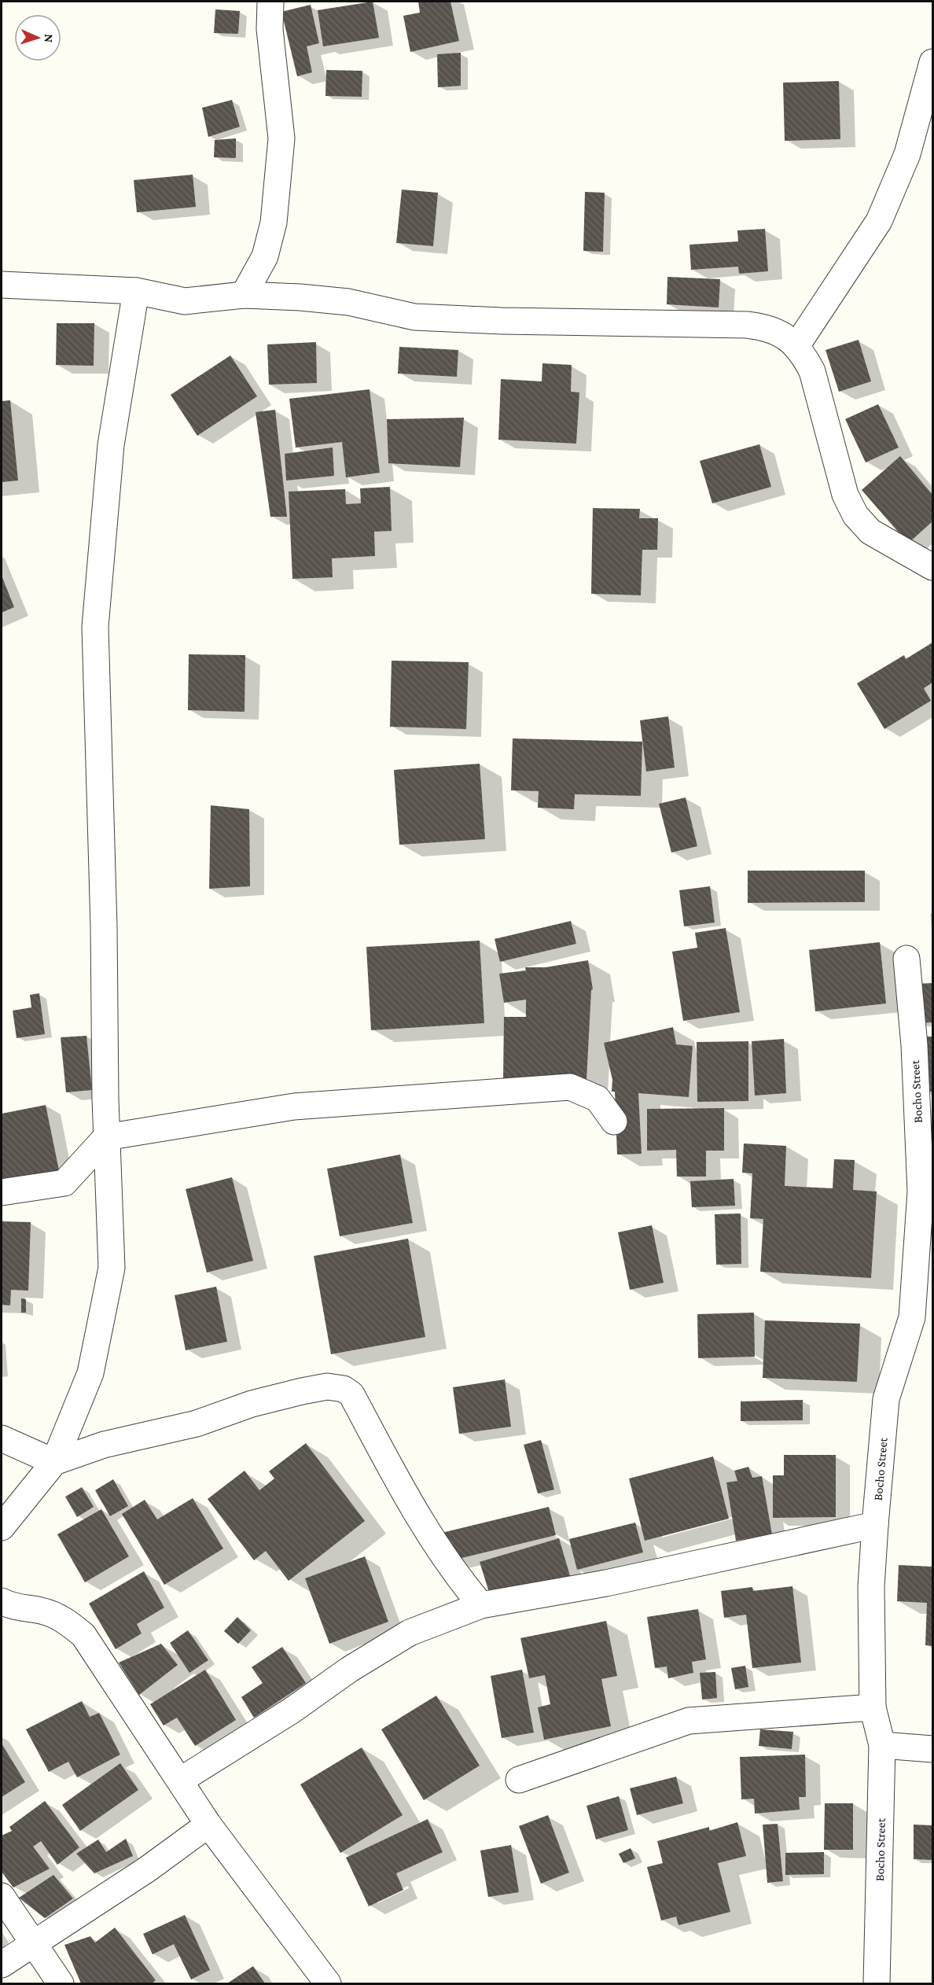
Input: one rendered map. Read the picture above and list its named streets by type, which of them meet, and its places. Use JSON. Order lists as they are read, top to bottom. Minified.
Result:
{"streets":{"street":["Bocho Street"]},"north":"right"}
